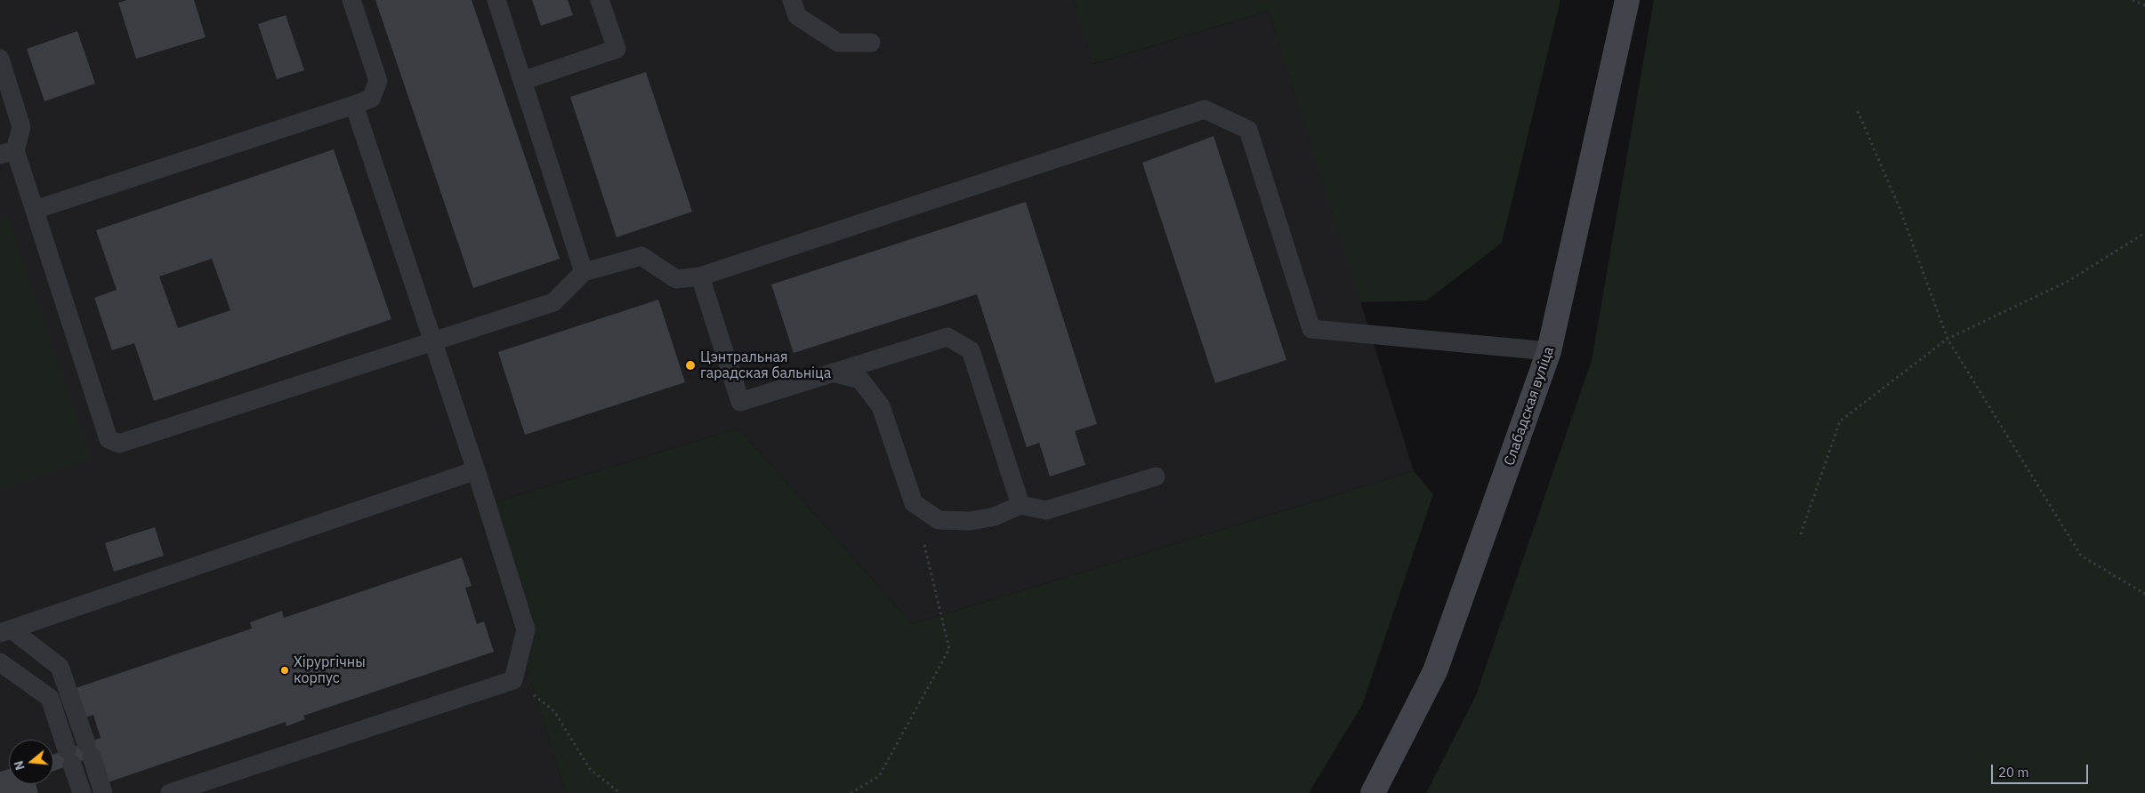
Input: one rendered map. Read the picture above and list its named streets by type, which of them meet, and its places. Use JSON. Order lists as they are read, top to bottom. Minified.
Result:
{"streets":{"street":["Слабадская вуліца"]},"places":["Цэнтральная гарадская бальніца","Хірургічны корпус"],"scale_bar":"20 m","north":"left"}
